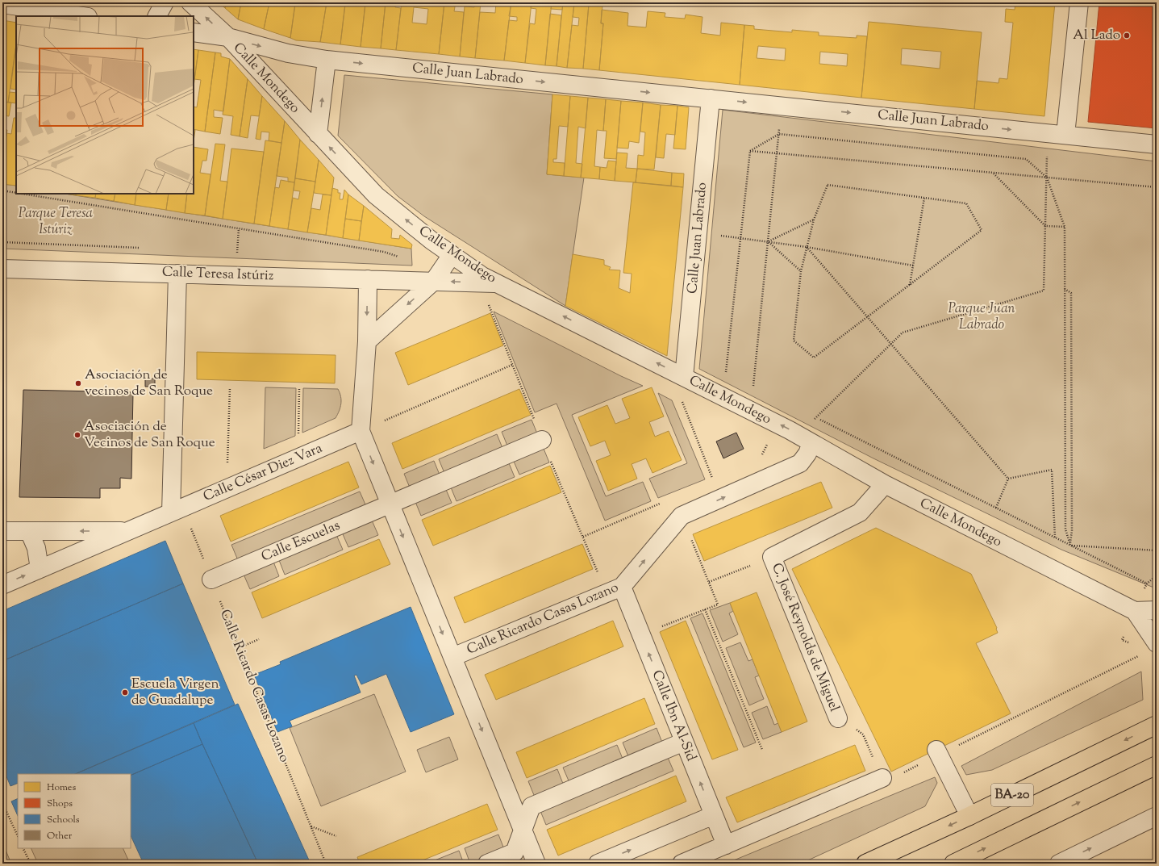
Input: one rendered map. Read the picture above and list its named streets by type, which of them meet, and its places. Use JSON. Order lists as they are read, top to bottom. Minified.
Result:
{"streets":{"highway":["BA-20"],"street":["Calle Juan Labrado","Calle Mondego","Calle Teresa Istúriz","Calle César Diez Vara","Calle Escuelas","Calle Ricardo Casas Lozano","C. José Reynolds de Miguel","Calle Ibn Al-Sid"]},"crossings":[["Calle Juan Labrado","Calle Mondego"],["Calle Mondego","Calle Teresa Istúriz"],["Calle Mondego","Calle Ricardo Casas Lozano"],["Calle Mondego","C. José Reynolds de Miguel"],["Calle César Diez Vara","Calle Ricardo Casas Lozano"],["Calle Escuelas","Calle Ricardo Casas Lozano"],["Calle Ricardo Casas Lozano","Calle Ibn Al-Sid"]],"one_way":["Calle Juan Labrado","Calle Mondego","Calle Ibn Al-Sid"],"parks":["Parque Teresa Istúriz","Parque Juan Labrado"],"places":["Al Lado","Asociación de vecinos de San Roque","Asociación de Vecinos de San Roque","Escuela Virgen de Guadalupe"],"legend":["Homes","Shops","Schools","Other"]}
